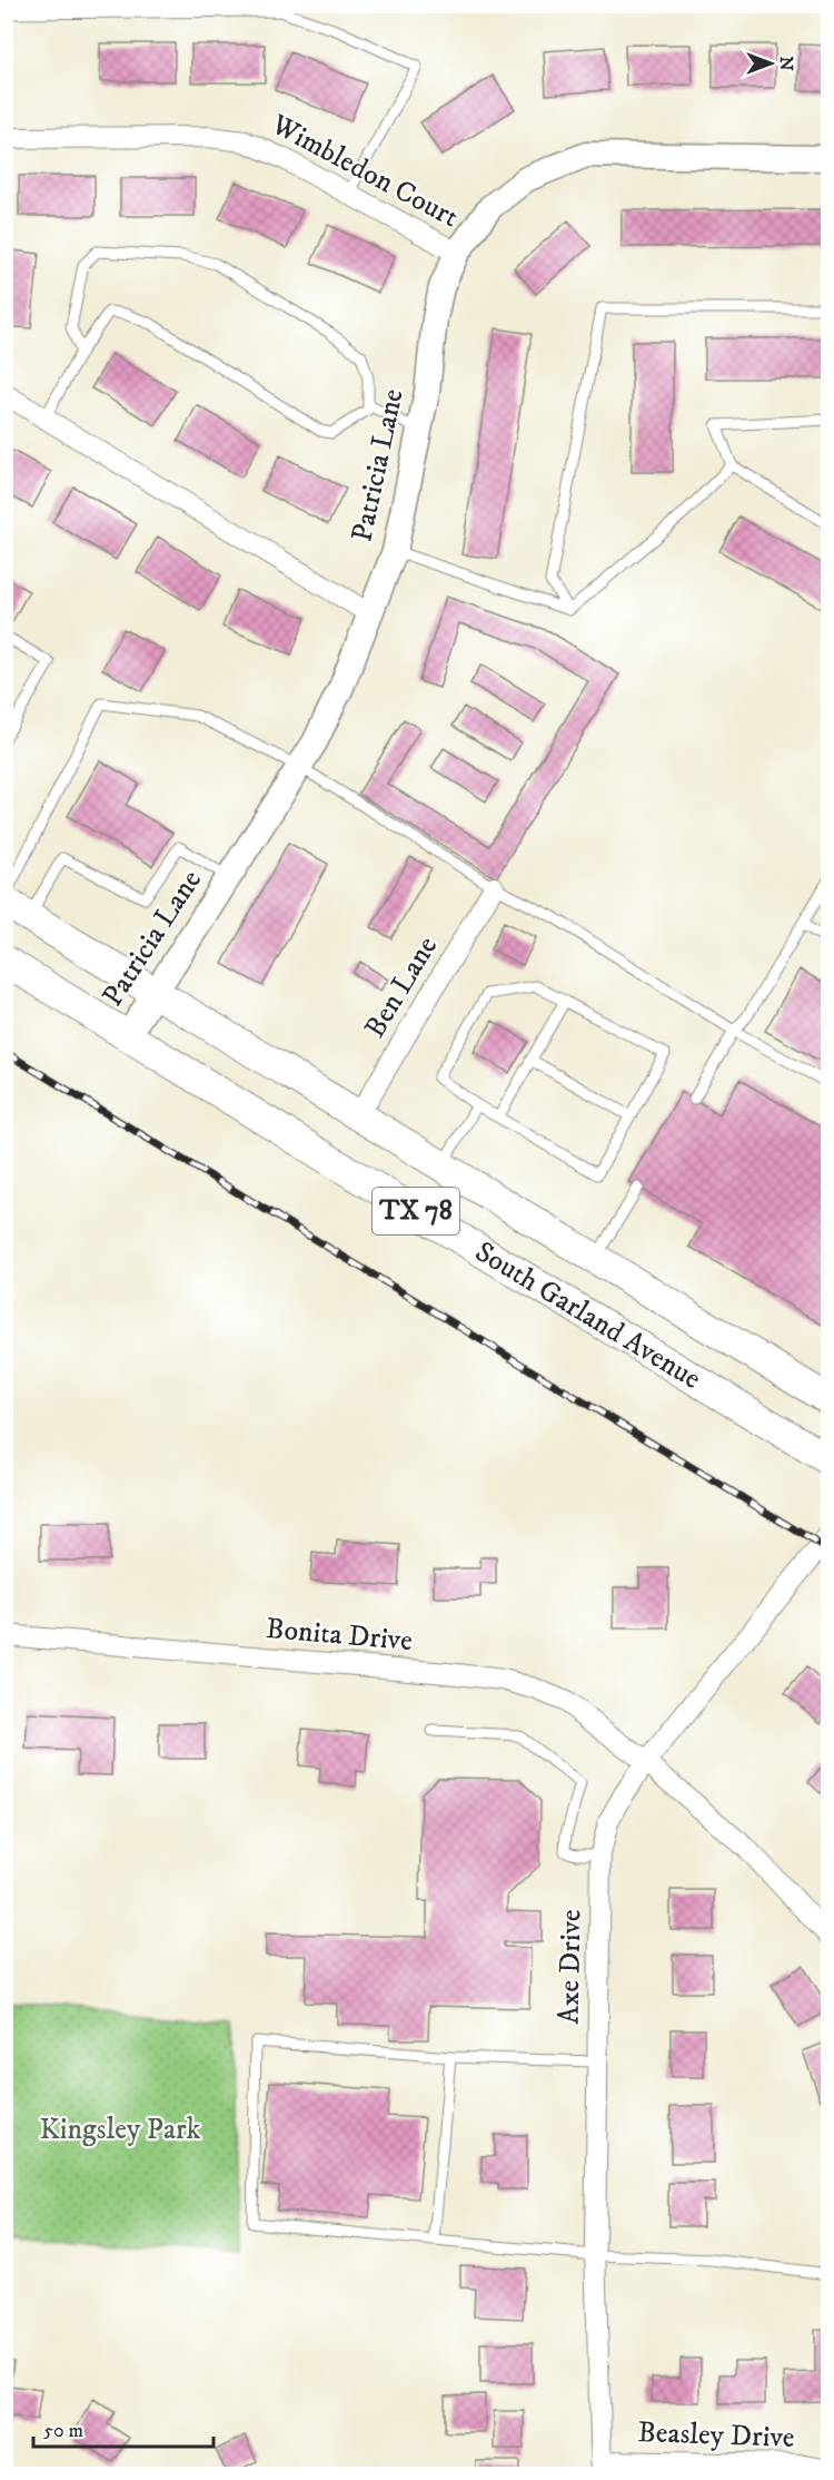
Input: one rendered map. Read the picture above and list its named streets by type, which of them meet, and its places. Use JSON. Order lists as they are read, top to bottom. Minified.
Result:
{"streets":{"main road":["TX 78","South Garland Avenue"],"street":["Wimbledon Court","Patricia Lane","Ben Lane","Bonita Drive","Axe Drive","Beasley Drive"]},"crossings":[["Wimbledon Court","Patricia Lane"],["Patricia Lane","South Garland Avenue"],["Ben Lane","South Garland Avenue"],["Bonita Drive","Axe Drive"],["Axe Drive","Beasley Drive"]],"parks":["Kingsley Park"],"scale_bar":"50 m","north":"right"}
